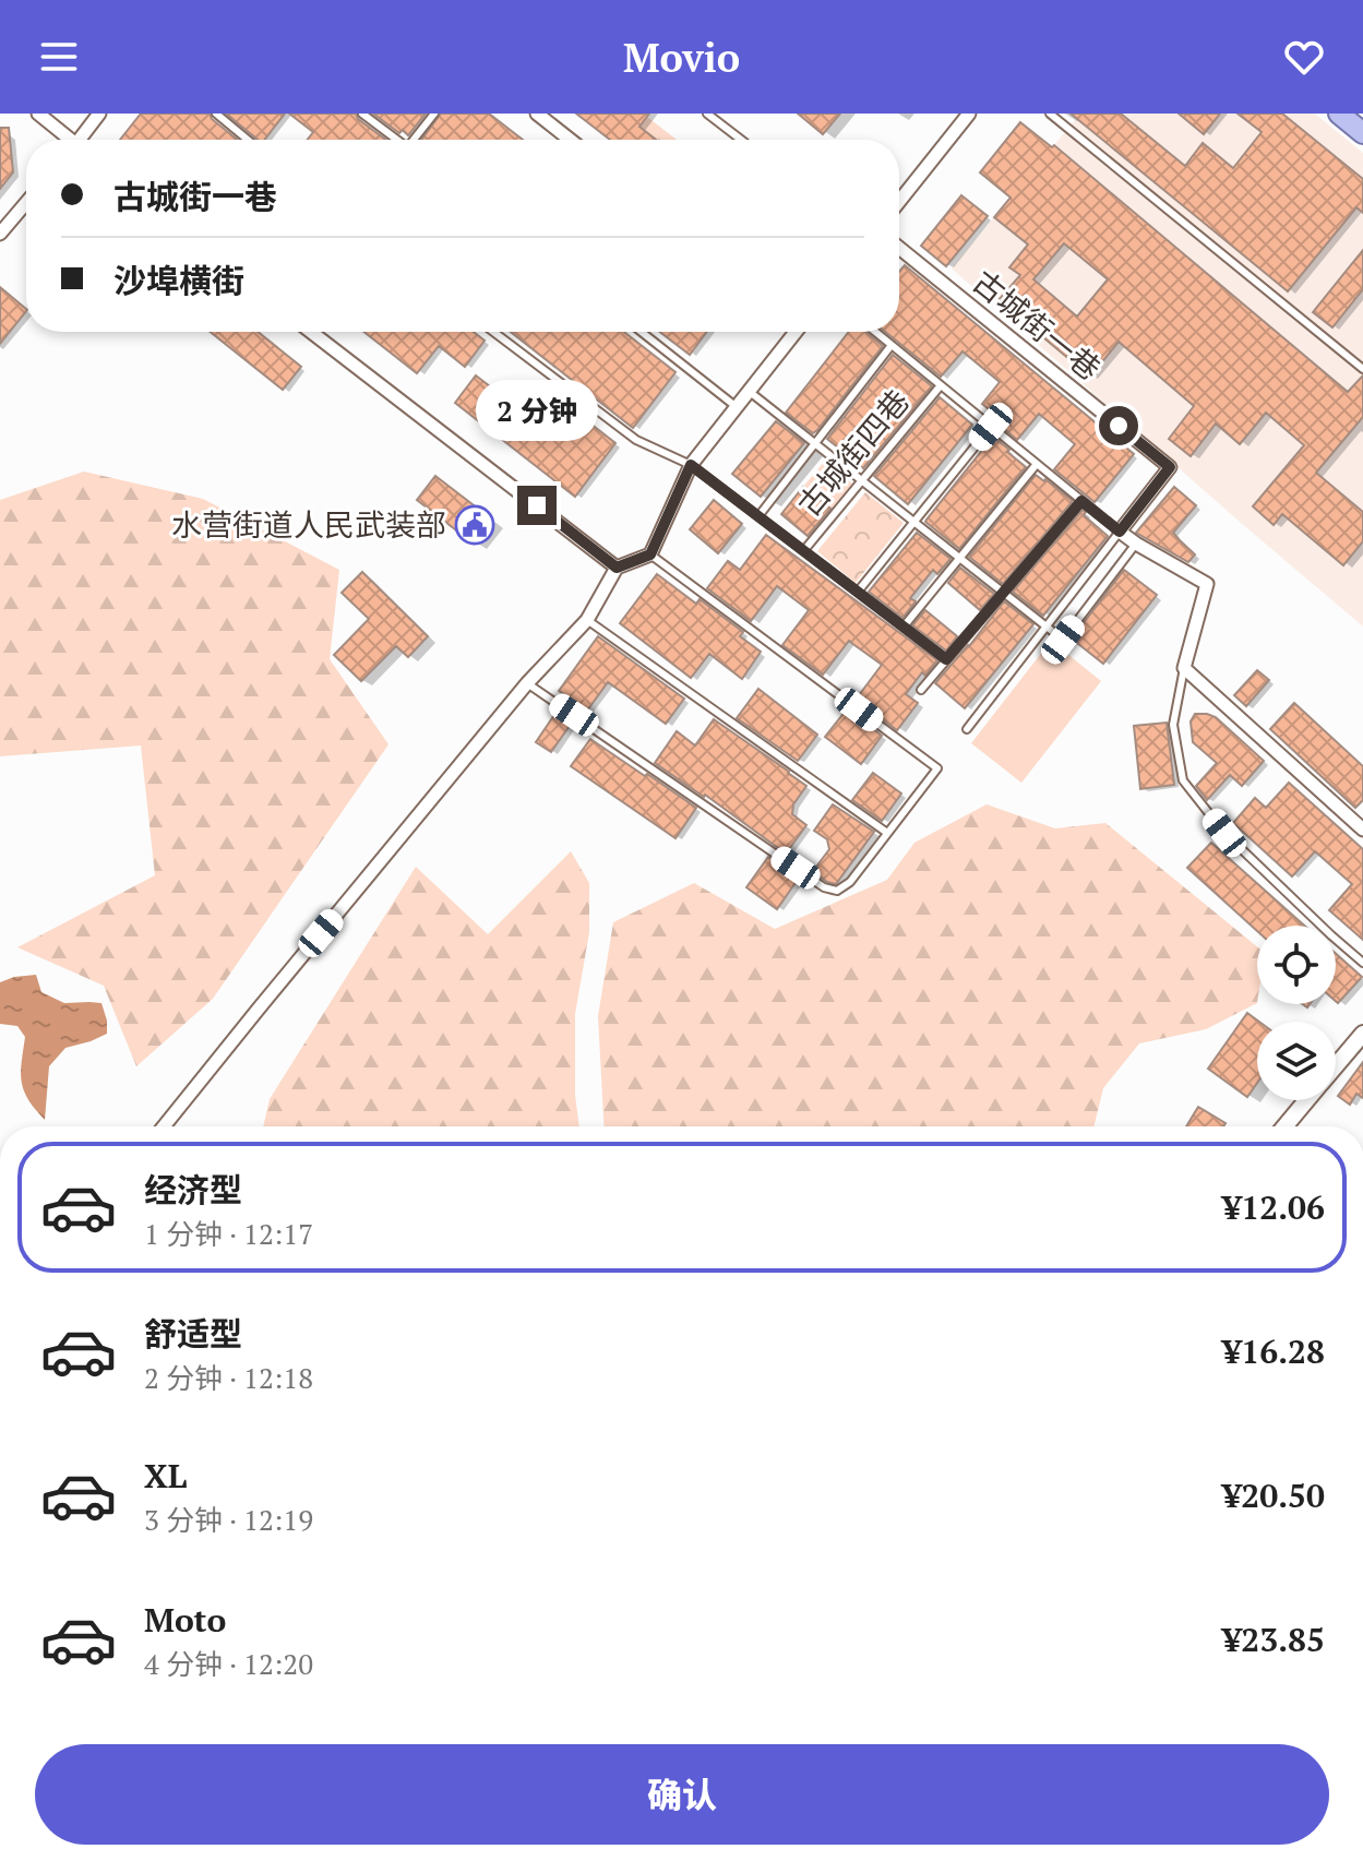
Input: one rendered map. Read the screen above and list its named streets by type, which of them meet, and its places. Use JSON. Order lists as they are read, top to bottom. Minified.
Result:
{"streets":{"street":["古城街一巷"],"lane":["古城街四巷"]},"places":{"public building":["水营街道人民武装部"]},"page":{"header":"Movio","banner":["古城街一巷","沙埠横街"],"bubble":"2 分钟","list":[{"name":"经济型","note":"1 分钟 · 12:17","value":"¥12.06"},{"name":"舒适型","note":"2 分钟 · 12:18","value":"¥16.28"},{"name":"XL","note":"3 分钟 · 12:19","value":"¥20.50"},{"name":"Moto","note":"4 分钟 · 12:20","value":"¥23.85"}],"buttons":"确认"}}
